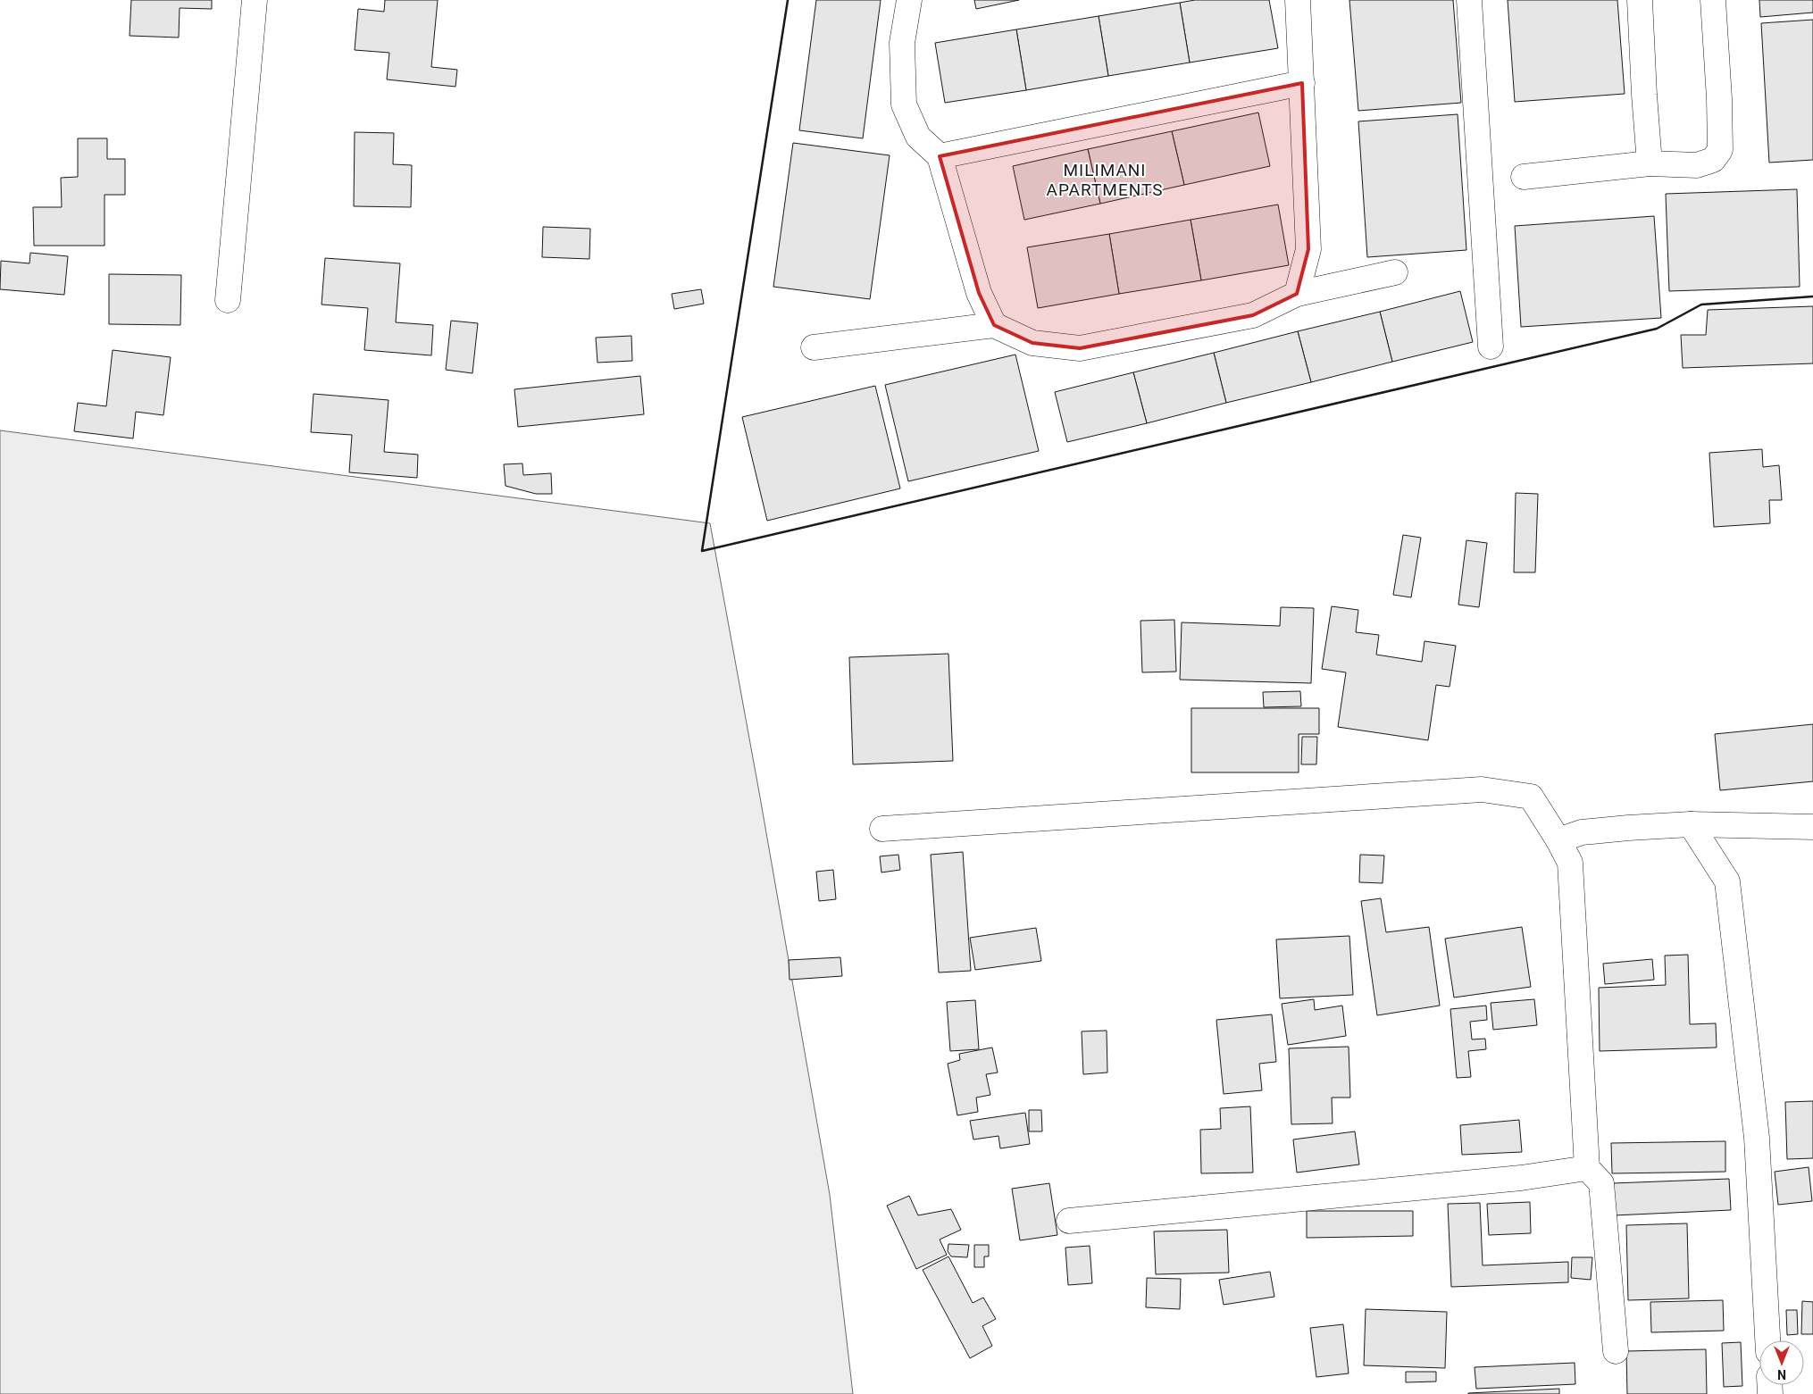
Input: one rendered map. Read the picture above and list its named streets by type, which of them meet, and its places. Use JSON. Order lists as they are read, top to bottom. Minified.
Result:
{"districts":["MILIMANI APARTMENTS"],"north":"bottom"}
